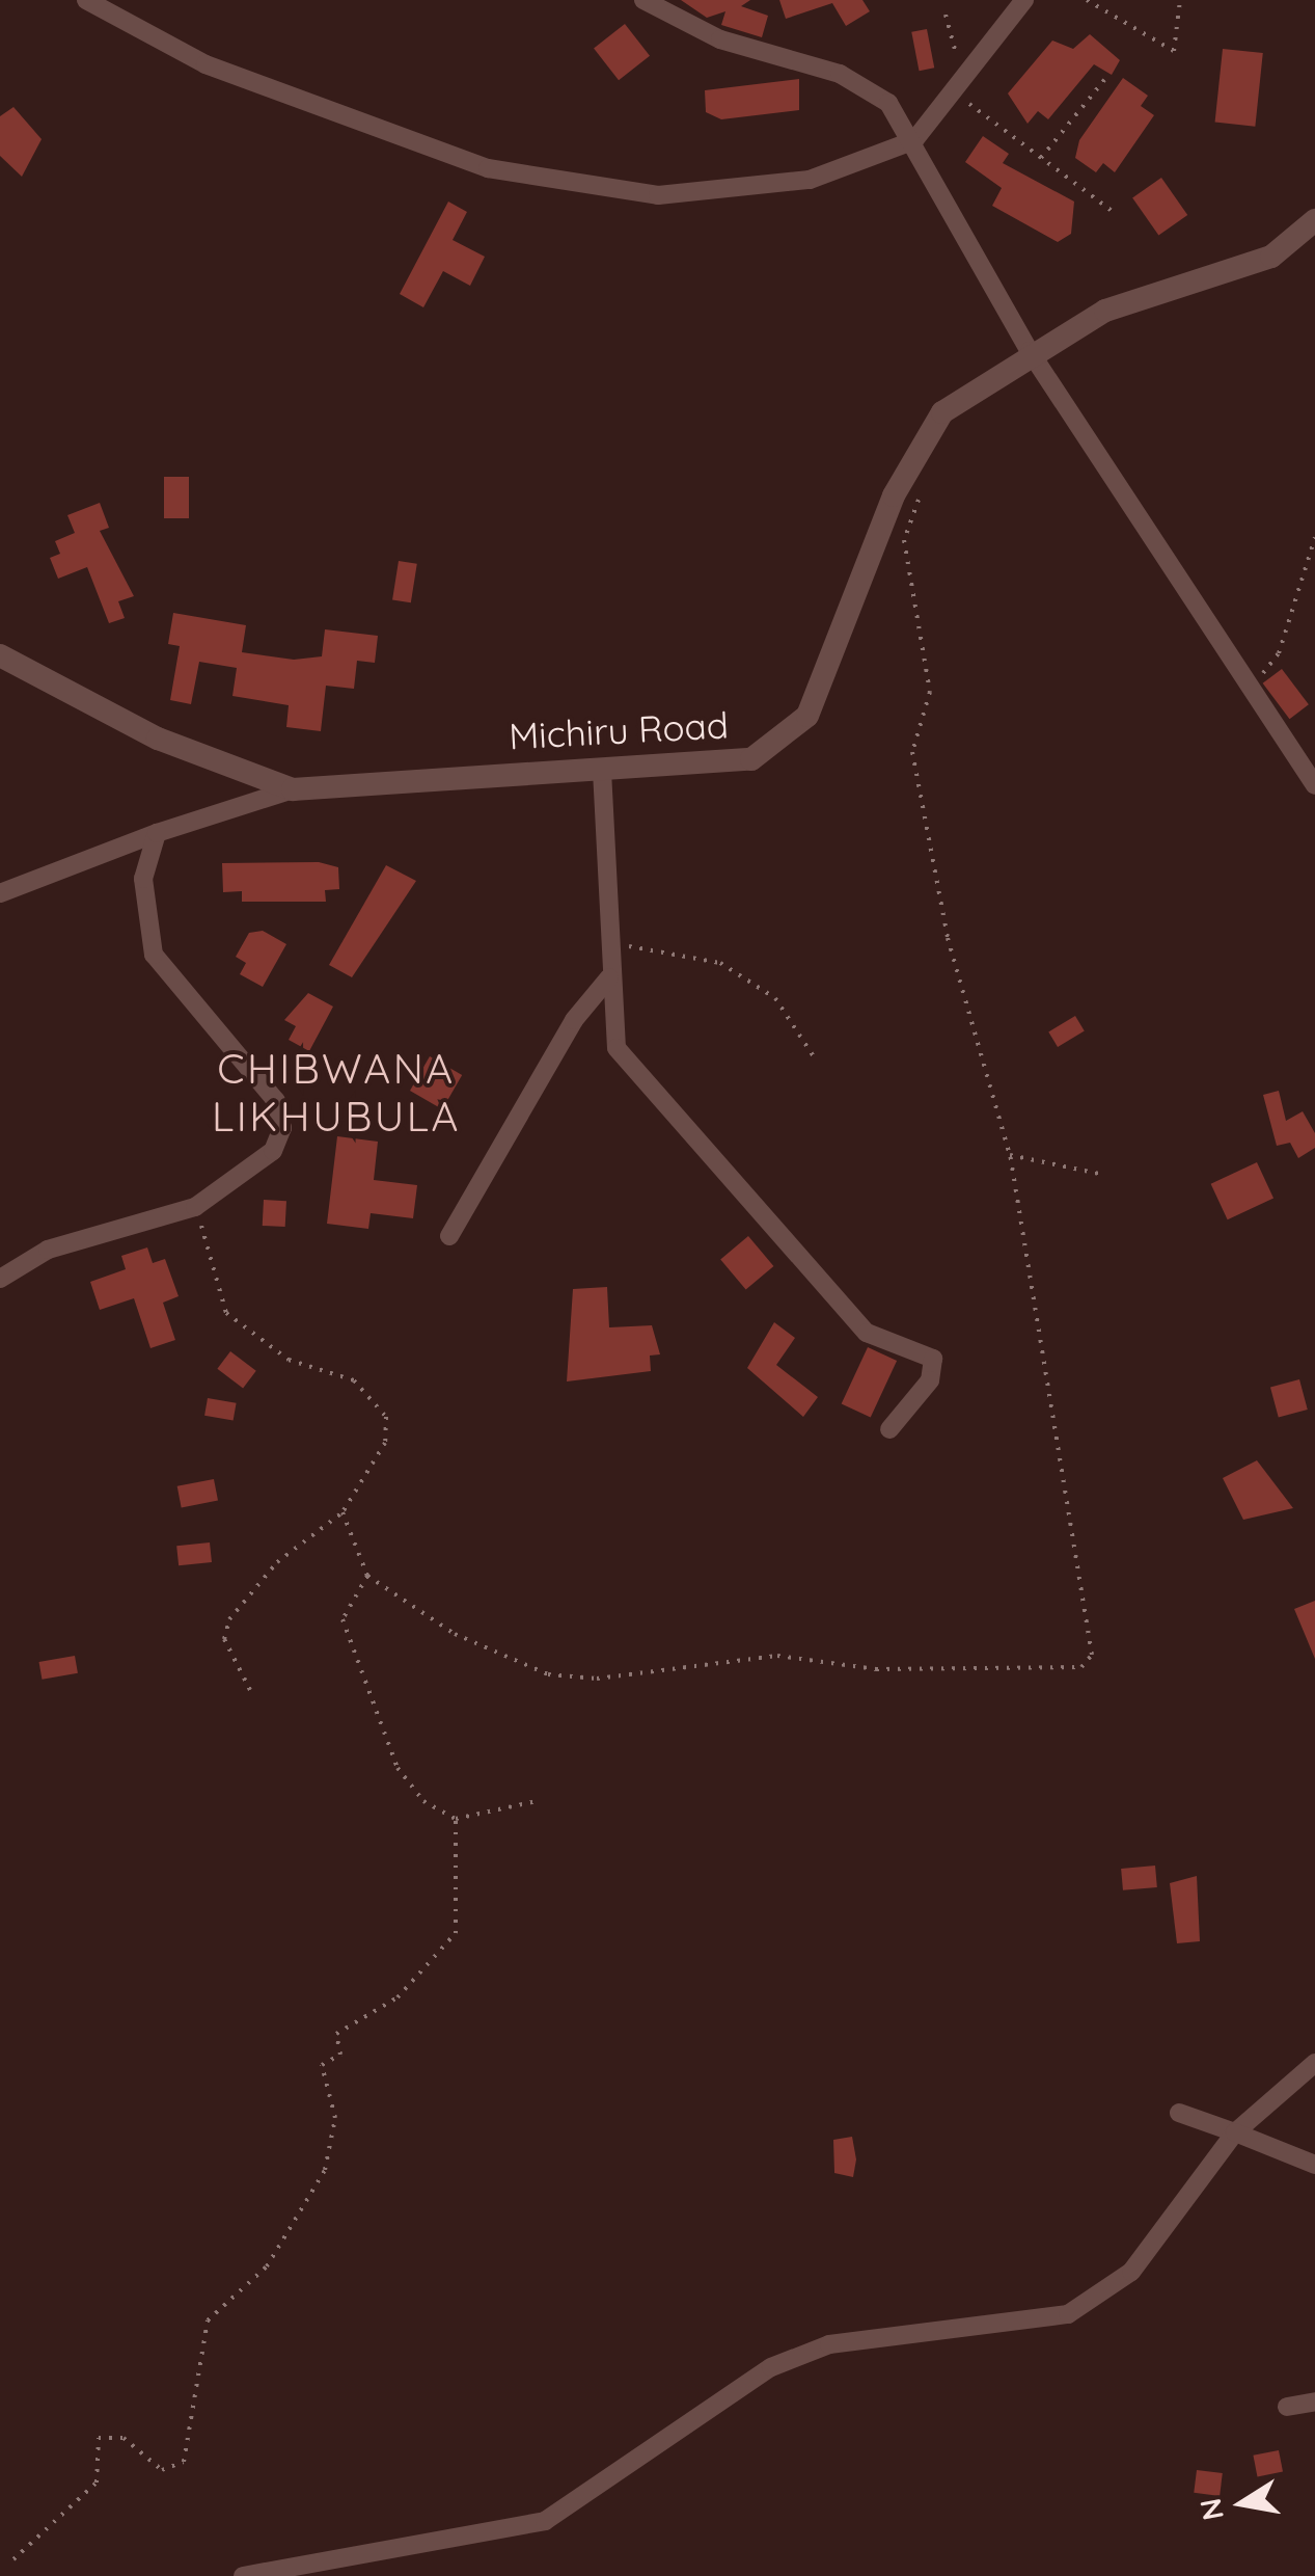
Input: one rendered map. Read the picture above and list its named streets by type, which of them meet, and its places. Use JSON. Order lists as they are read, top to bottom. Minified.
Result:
{"streets":{"street":["Michiru Road"]},"districts":["CHIBWANA LIKHUBULA"],"north":"left"}
